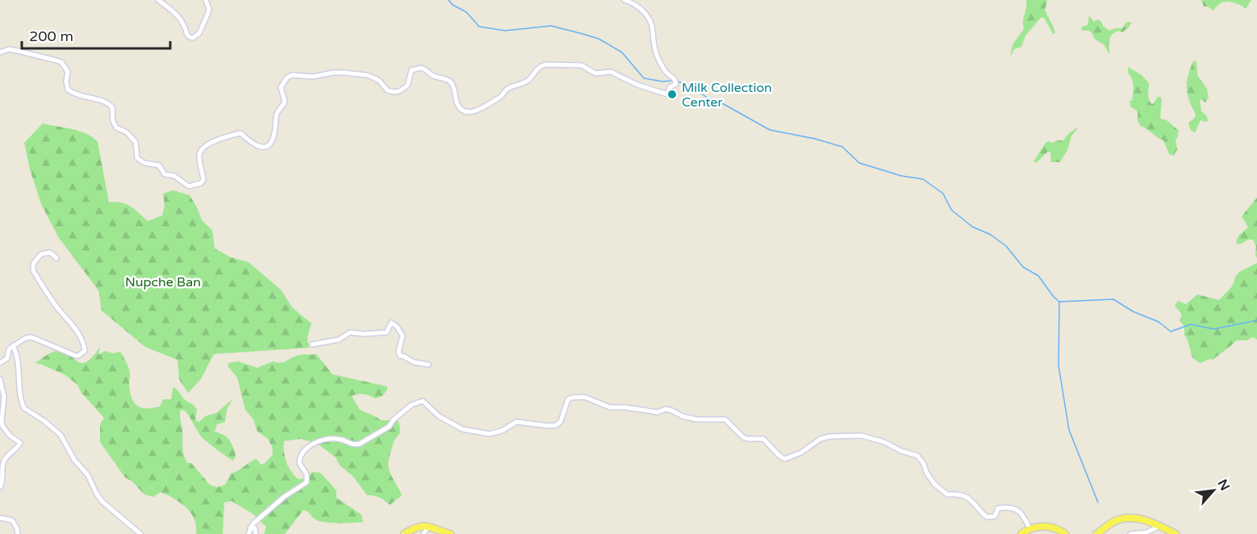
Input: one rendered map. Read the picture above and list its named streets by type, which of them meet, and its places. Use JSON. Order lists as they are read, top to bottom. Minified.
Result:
{"parks":["Nupche Ban"],"places":["Milk Collection Center"],"scale_bar":"200 m","north":"top right"}
